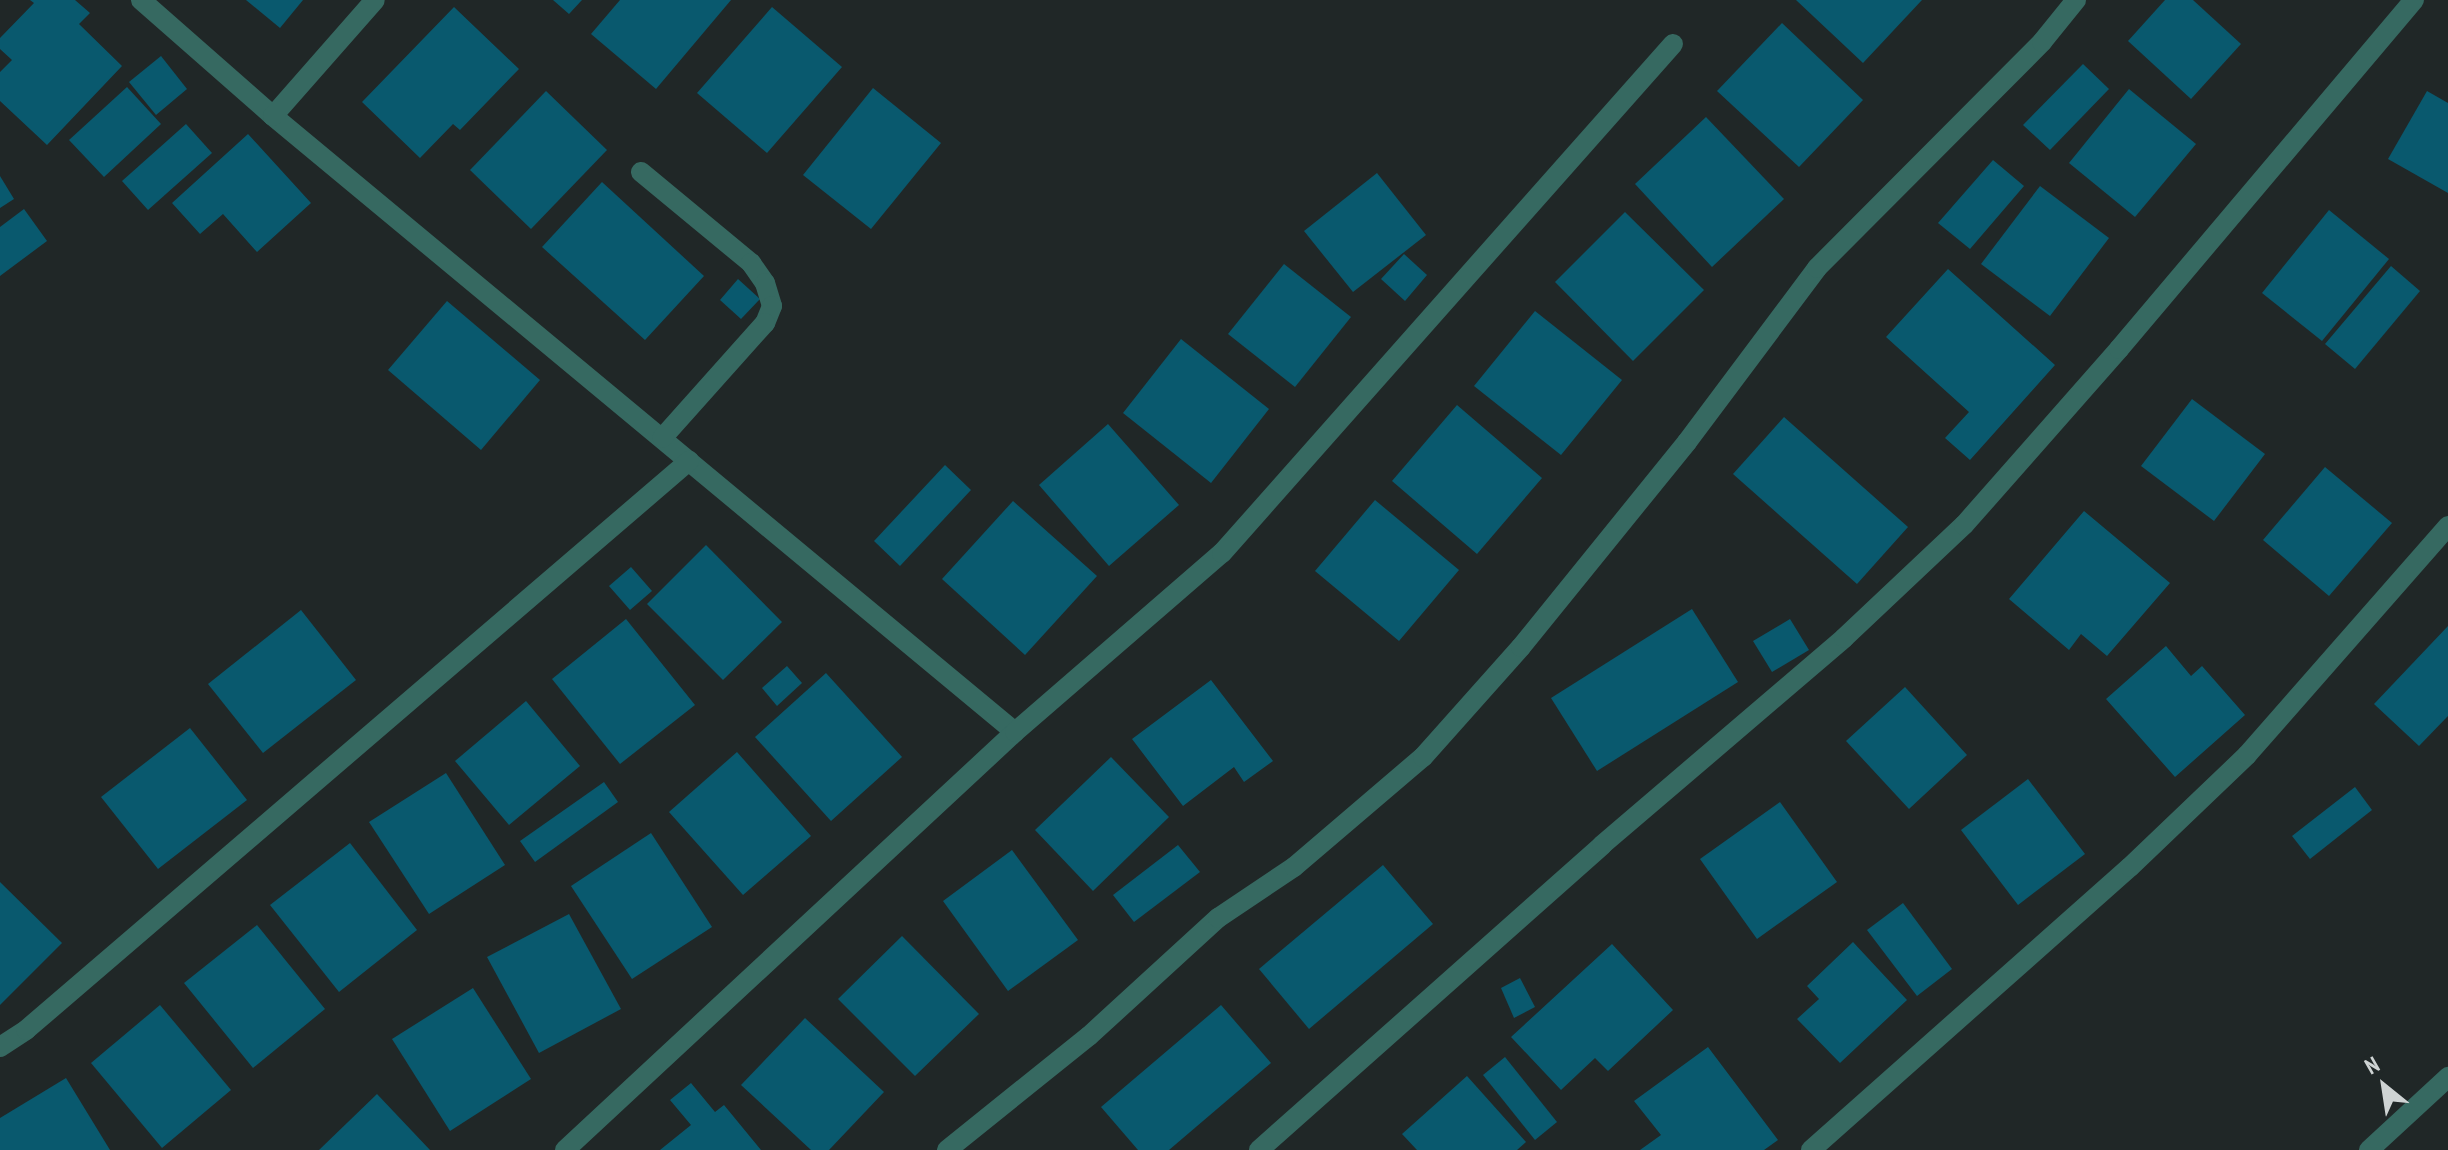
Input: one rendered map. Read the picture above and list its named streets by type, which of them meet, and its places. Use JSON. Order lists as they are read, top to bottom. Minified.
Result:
{"north":"top left"}
